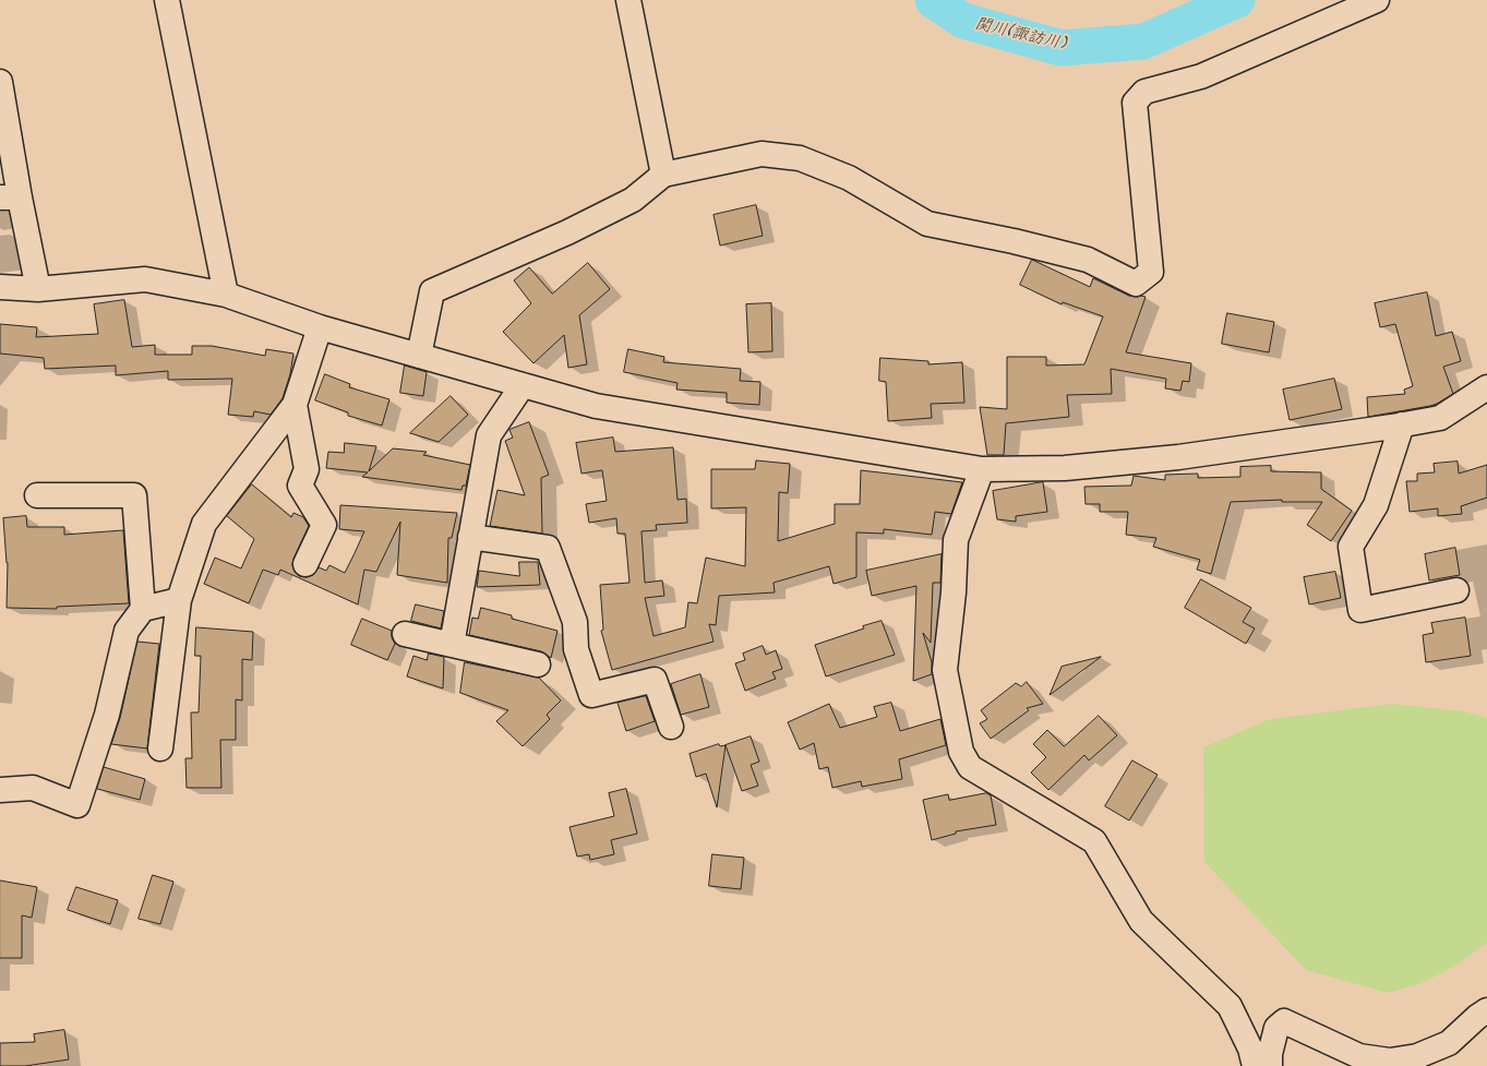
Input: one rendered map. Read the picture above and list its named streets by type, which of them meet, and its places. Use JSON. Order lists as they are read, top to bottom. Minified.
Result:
{"water":["関川(諏訪川)"]}
